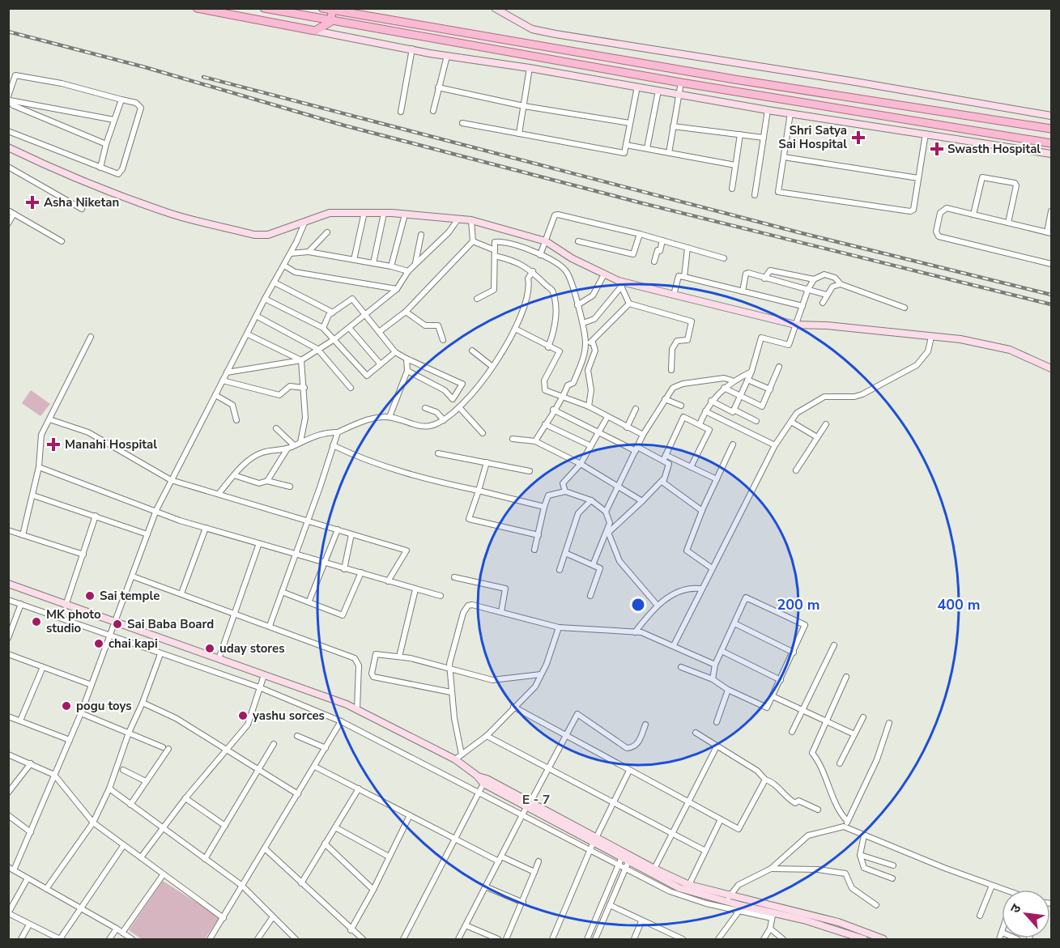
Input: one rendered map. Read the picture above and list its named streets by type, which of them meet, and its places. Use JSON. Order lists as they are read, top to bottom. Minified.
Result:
{"districts":["E - 7"],"places":{"health":["Shri Satya Sai Hospital","Swasth Hospital","Asha Niketan","Manahi Hospital"],"other":["Sai temple","MK photo studio","Sai Baba Board","chai kapi","uday stores","pogu toys","yashu sorces"]},"north":"top left","rings":["200 m","400 m"]}
